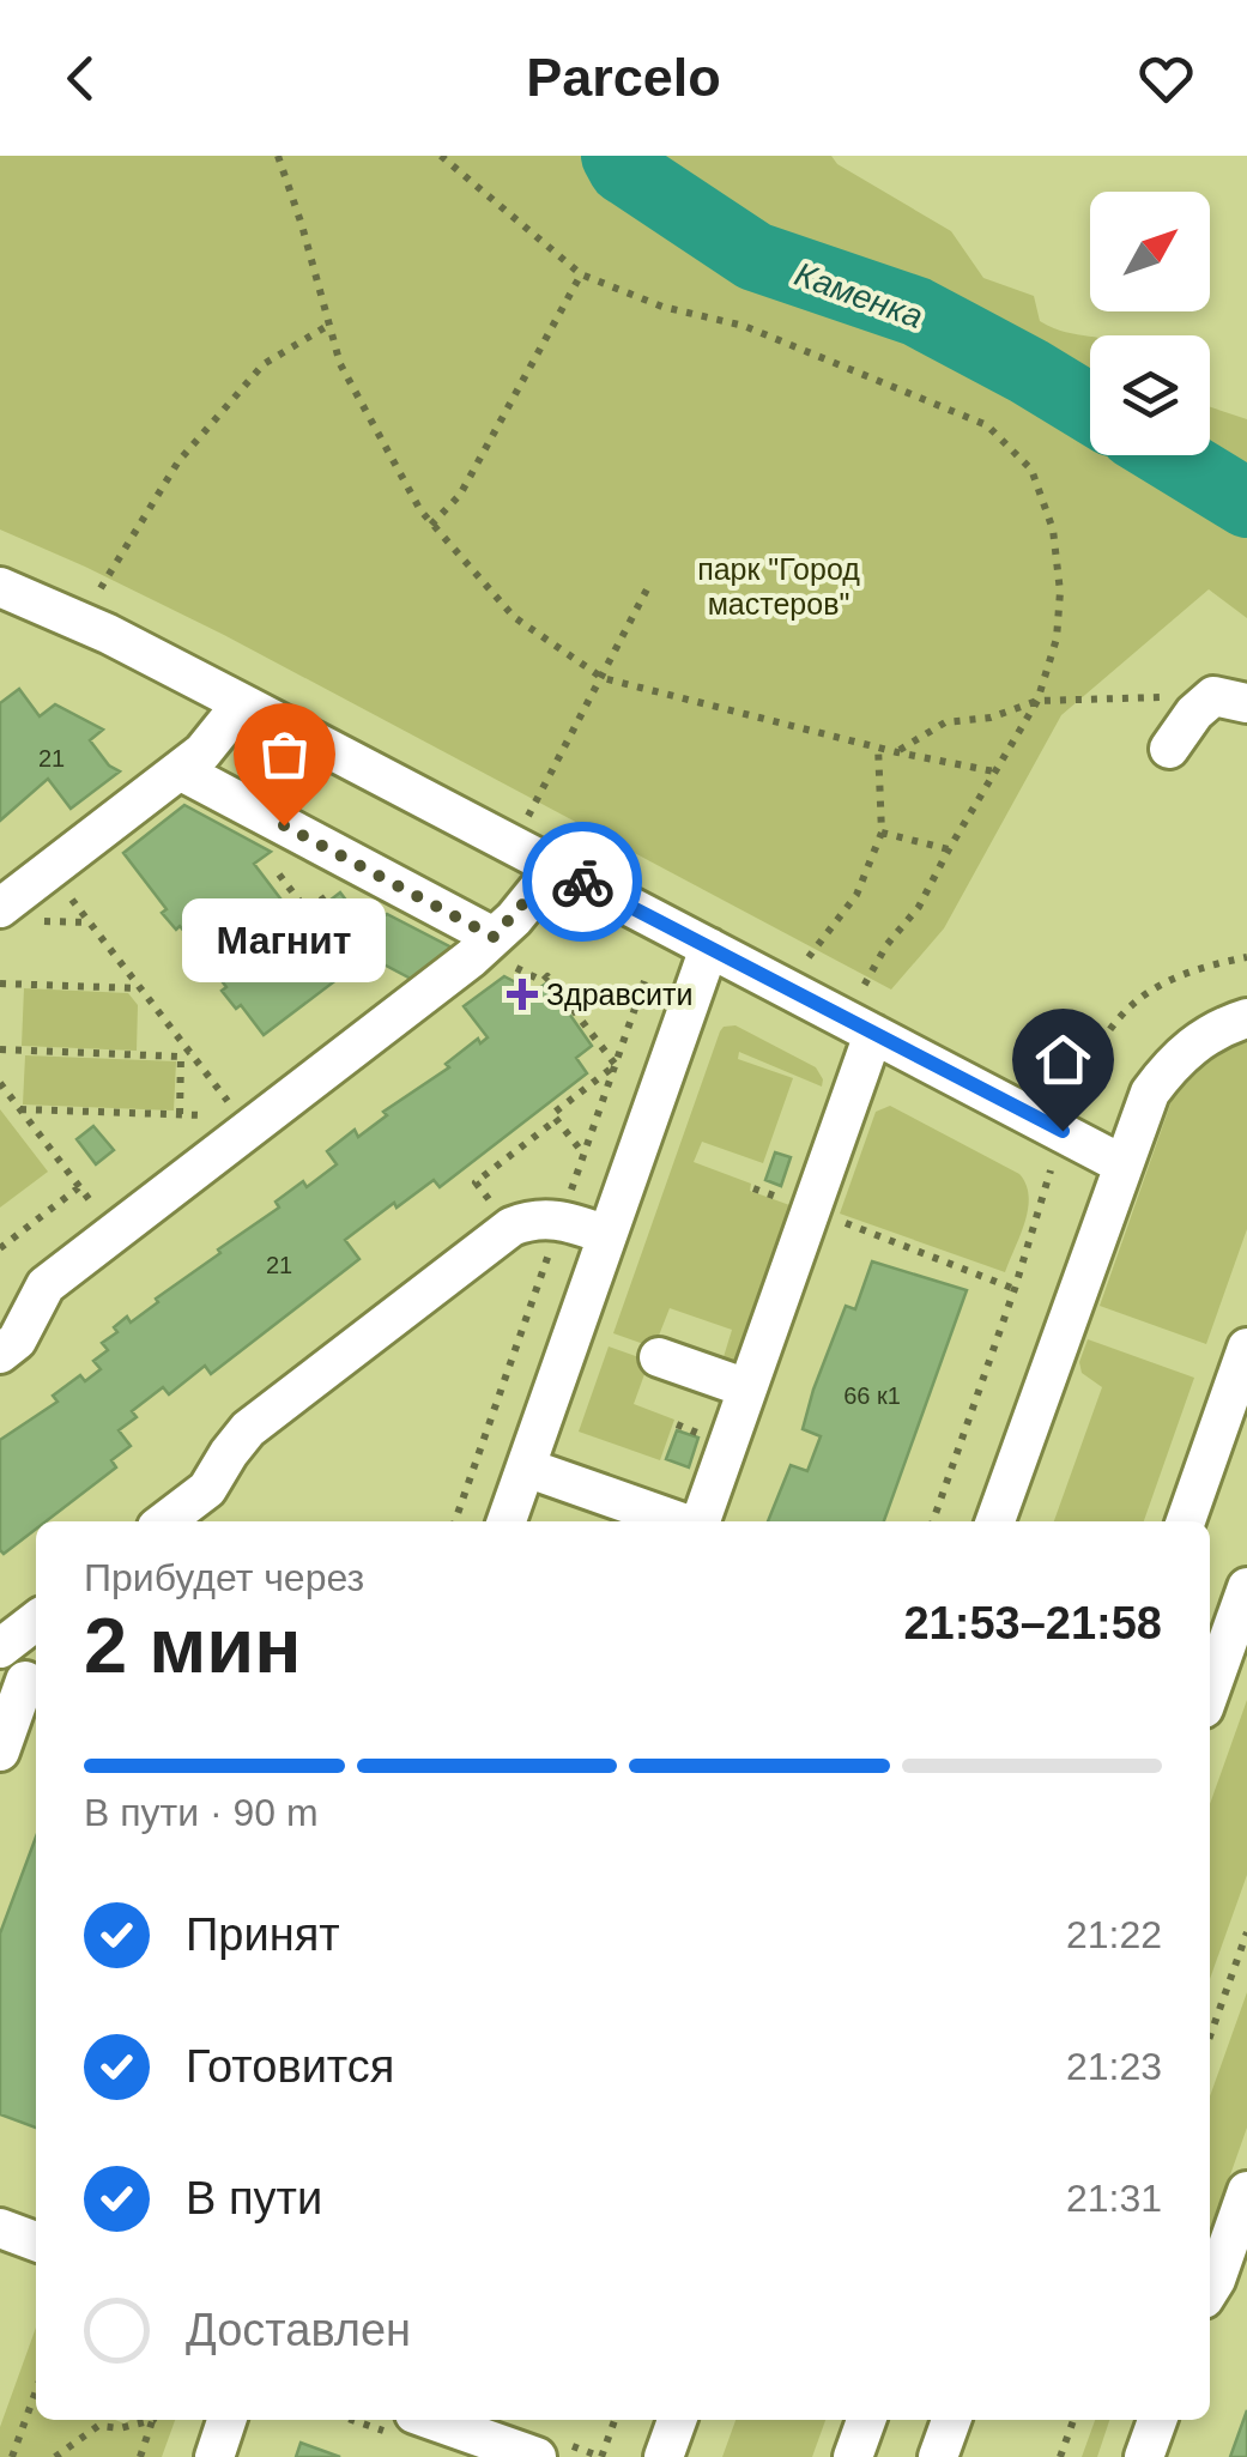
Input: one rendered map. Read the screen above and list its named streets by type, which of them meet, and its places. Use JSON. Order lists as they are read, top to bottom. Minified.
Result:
{"water":["Каменка"],"parks":["парк \"Город мастеров\""],"places":{"other":["Магнит"],"health":["Здравсити"]},"house_numbers":["21","21","66 к1"],"north":"top right","page":{"header":"Parcelo","bubble":"Магнит","heading":["2 мин","Прибудет через","21:53–21:58"],"bar":"В пути · 90 m","list":[["Принят","21:22"],["Готовится","21:23"],["В пути","21:31"],"Доставлен"]}}
